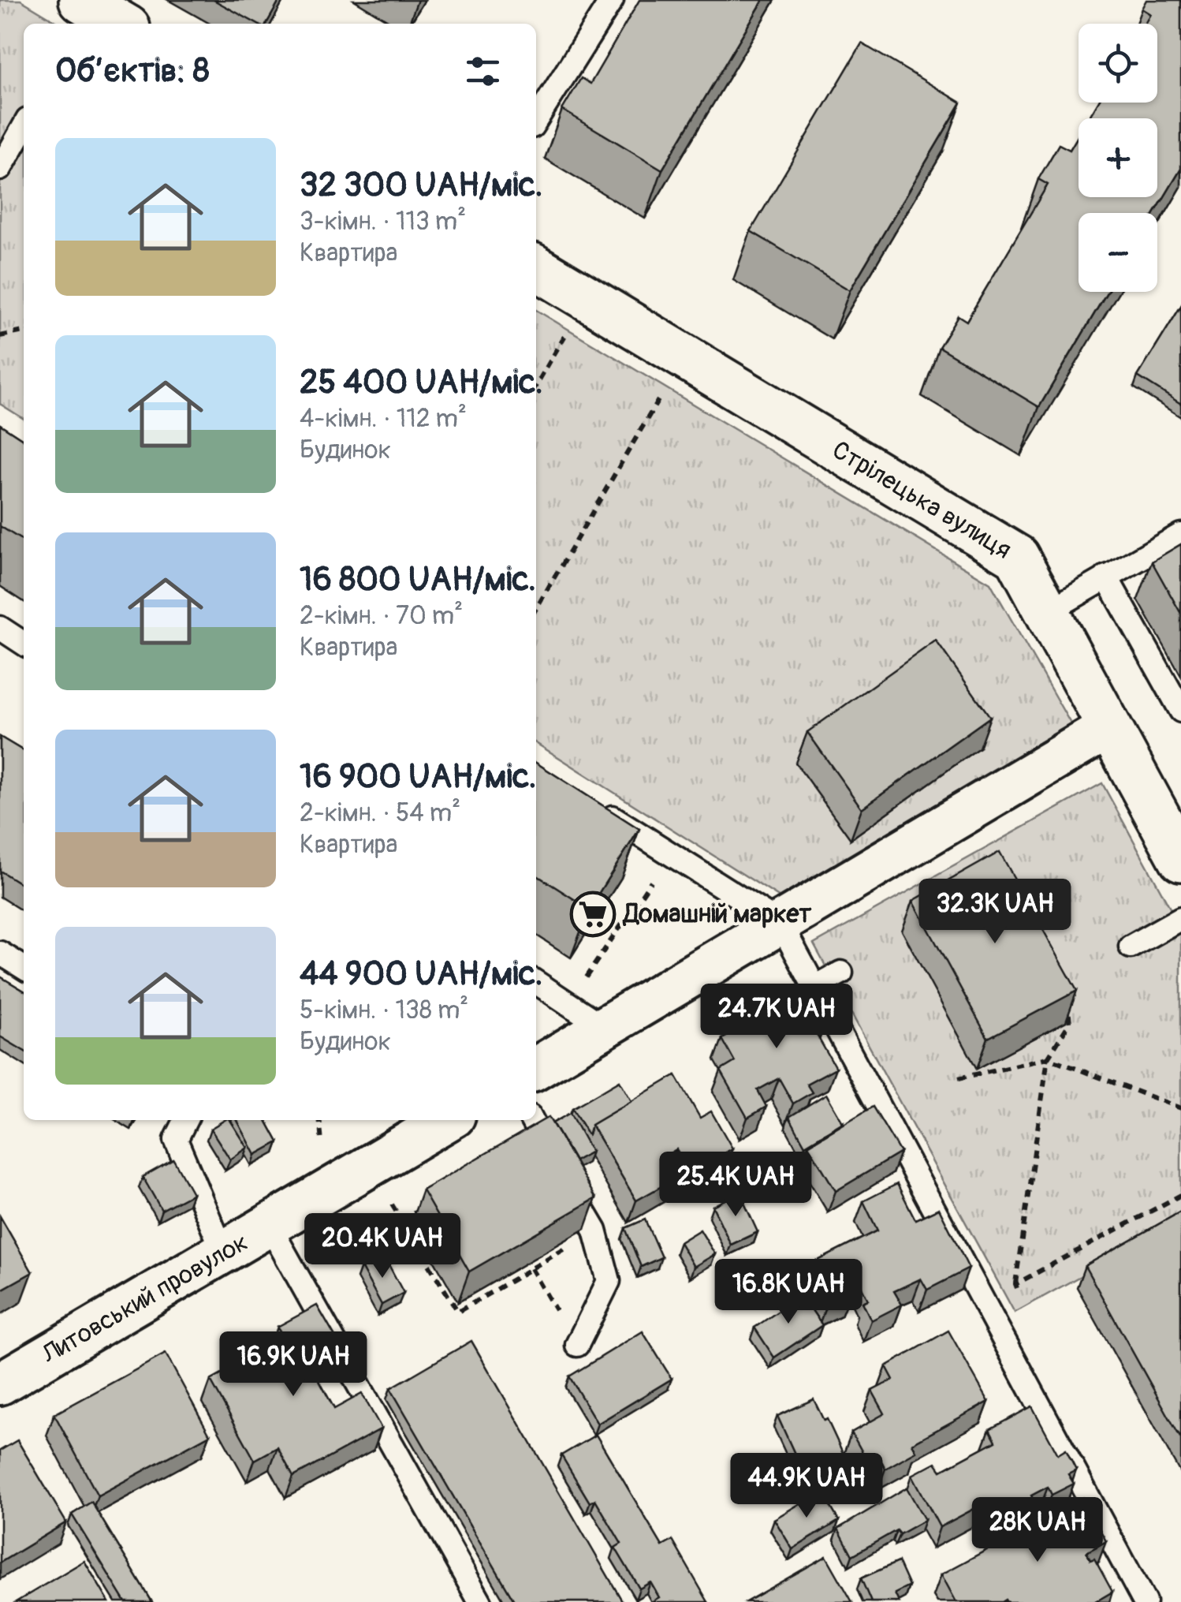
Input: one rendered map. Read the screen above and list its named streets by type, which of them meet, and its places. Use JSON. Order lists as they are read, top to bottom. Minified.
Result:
{"streets":{"street":["Стрілецька вулиця","Литовський провулок"]},"places":{"supermarket":["Домашній маркет"]},"page":{"map_buttons":["+","−"],"heading":"Об’єктів: 8","list":[{"name":"32 300 UAH/міс.","note":"3-кімн. · 113 m² · Квартира"},{"name":"25 400 UAH/міс.","note":"4-кімн. · 112 m² · Будинок"},{"name":"16 800 UAH/міс.","note":"2-кімн. · 70 m² · Квартира"},{"name":"16 900 UAH/міс.","note":"2-кімн. · 54 m² · Квартира"},{"name":"44 900 UAH/міс.","note":"5-кімн. · 138 m² · Будинок"}],"price":["32.3K UAH","24.7K UAH","25.4K UAH","20.4K UAH","16.8K UAH","16.9K UAH","44.9K UAH","28K UAH"]}}
